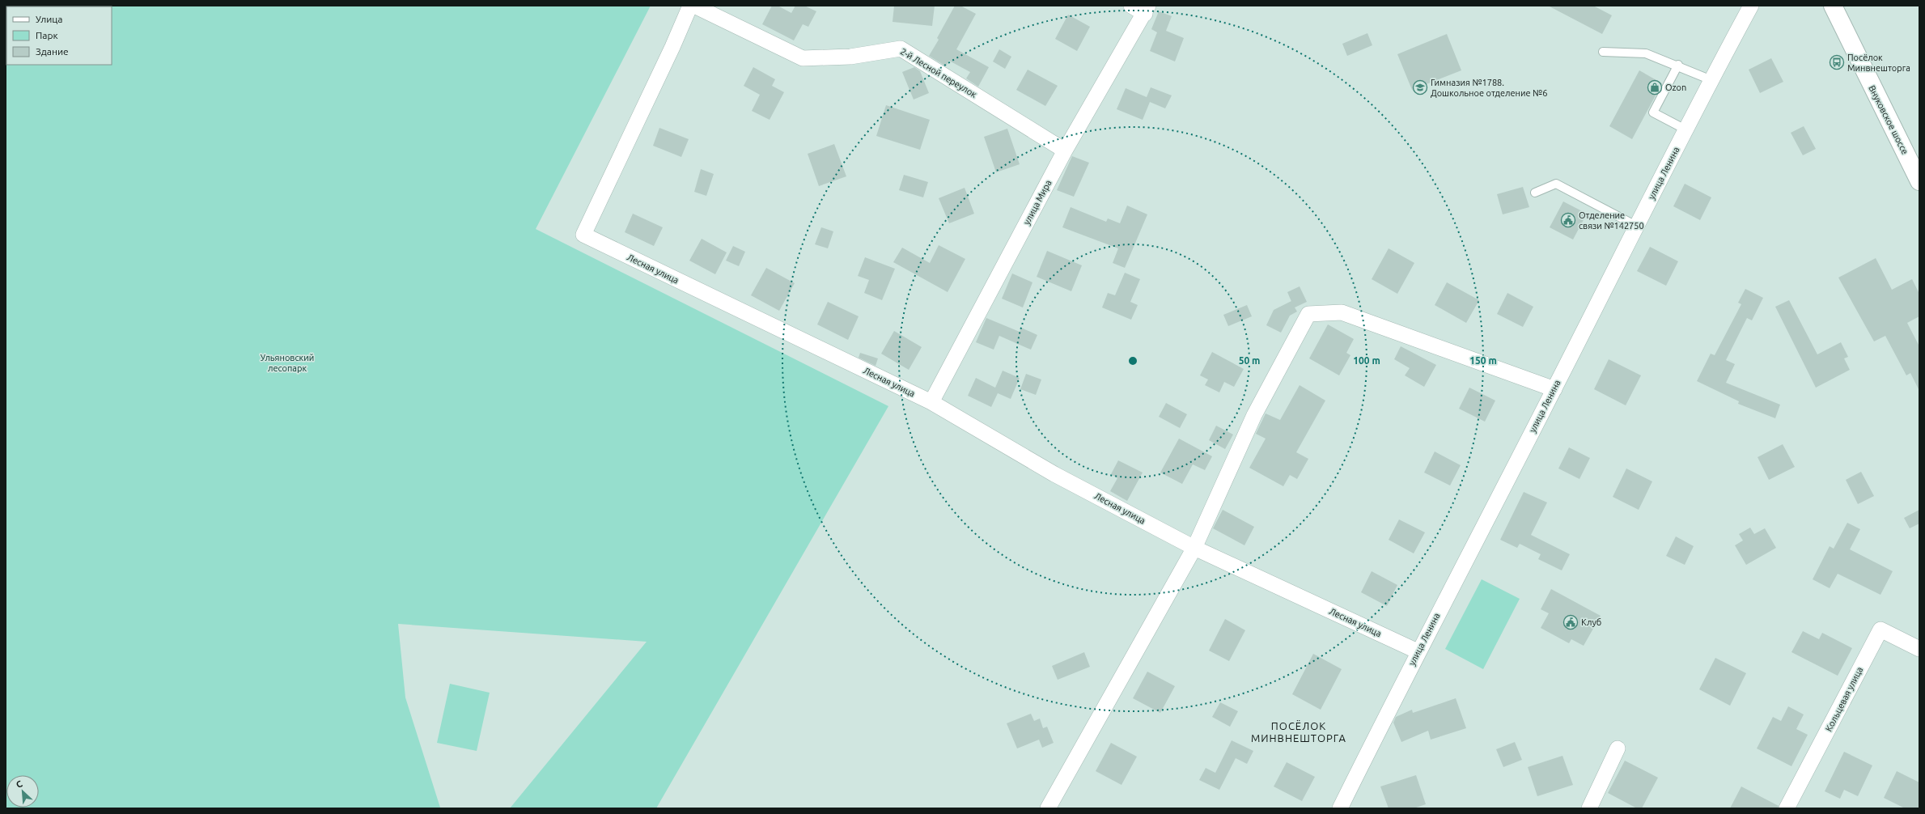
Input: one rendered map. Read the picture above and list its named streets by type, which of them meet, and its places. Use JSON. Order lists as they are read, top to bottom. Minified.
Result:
{"streets":{"main road":["Внуковское шоссе"],"street":["2-й Лесной переулок","улица Ленина","улица Мира","Лесная улица","Кольцевая улица"]},"crossings":[["2-й Лесной переулок","улица Мира"],["улица Ленина","Лесная улица"],["улица Мира","Лесная улица"]],"districts":["ПОСЁЛОК МИНВНЕШТОРГА"],"parks":["Ульяновский лесопарк"],"places":{"bus stop":["Посёлок Минвнешторга"],"school or university":["Гимназия №1788. Дошкольное отделение №6"],"shop":["Ozon"],"public building":["Отделение связи №142750","Клуб"]},"legend":["Улица","Парк","Здание"],"north":"top left","rings":["50 m","100 m","150 m"]}
